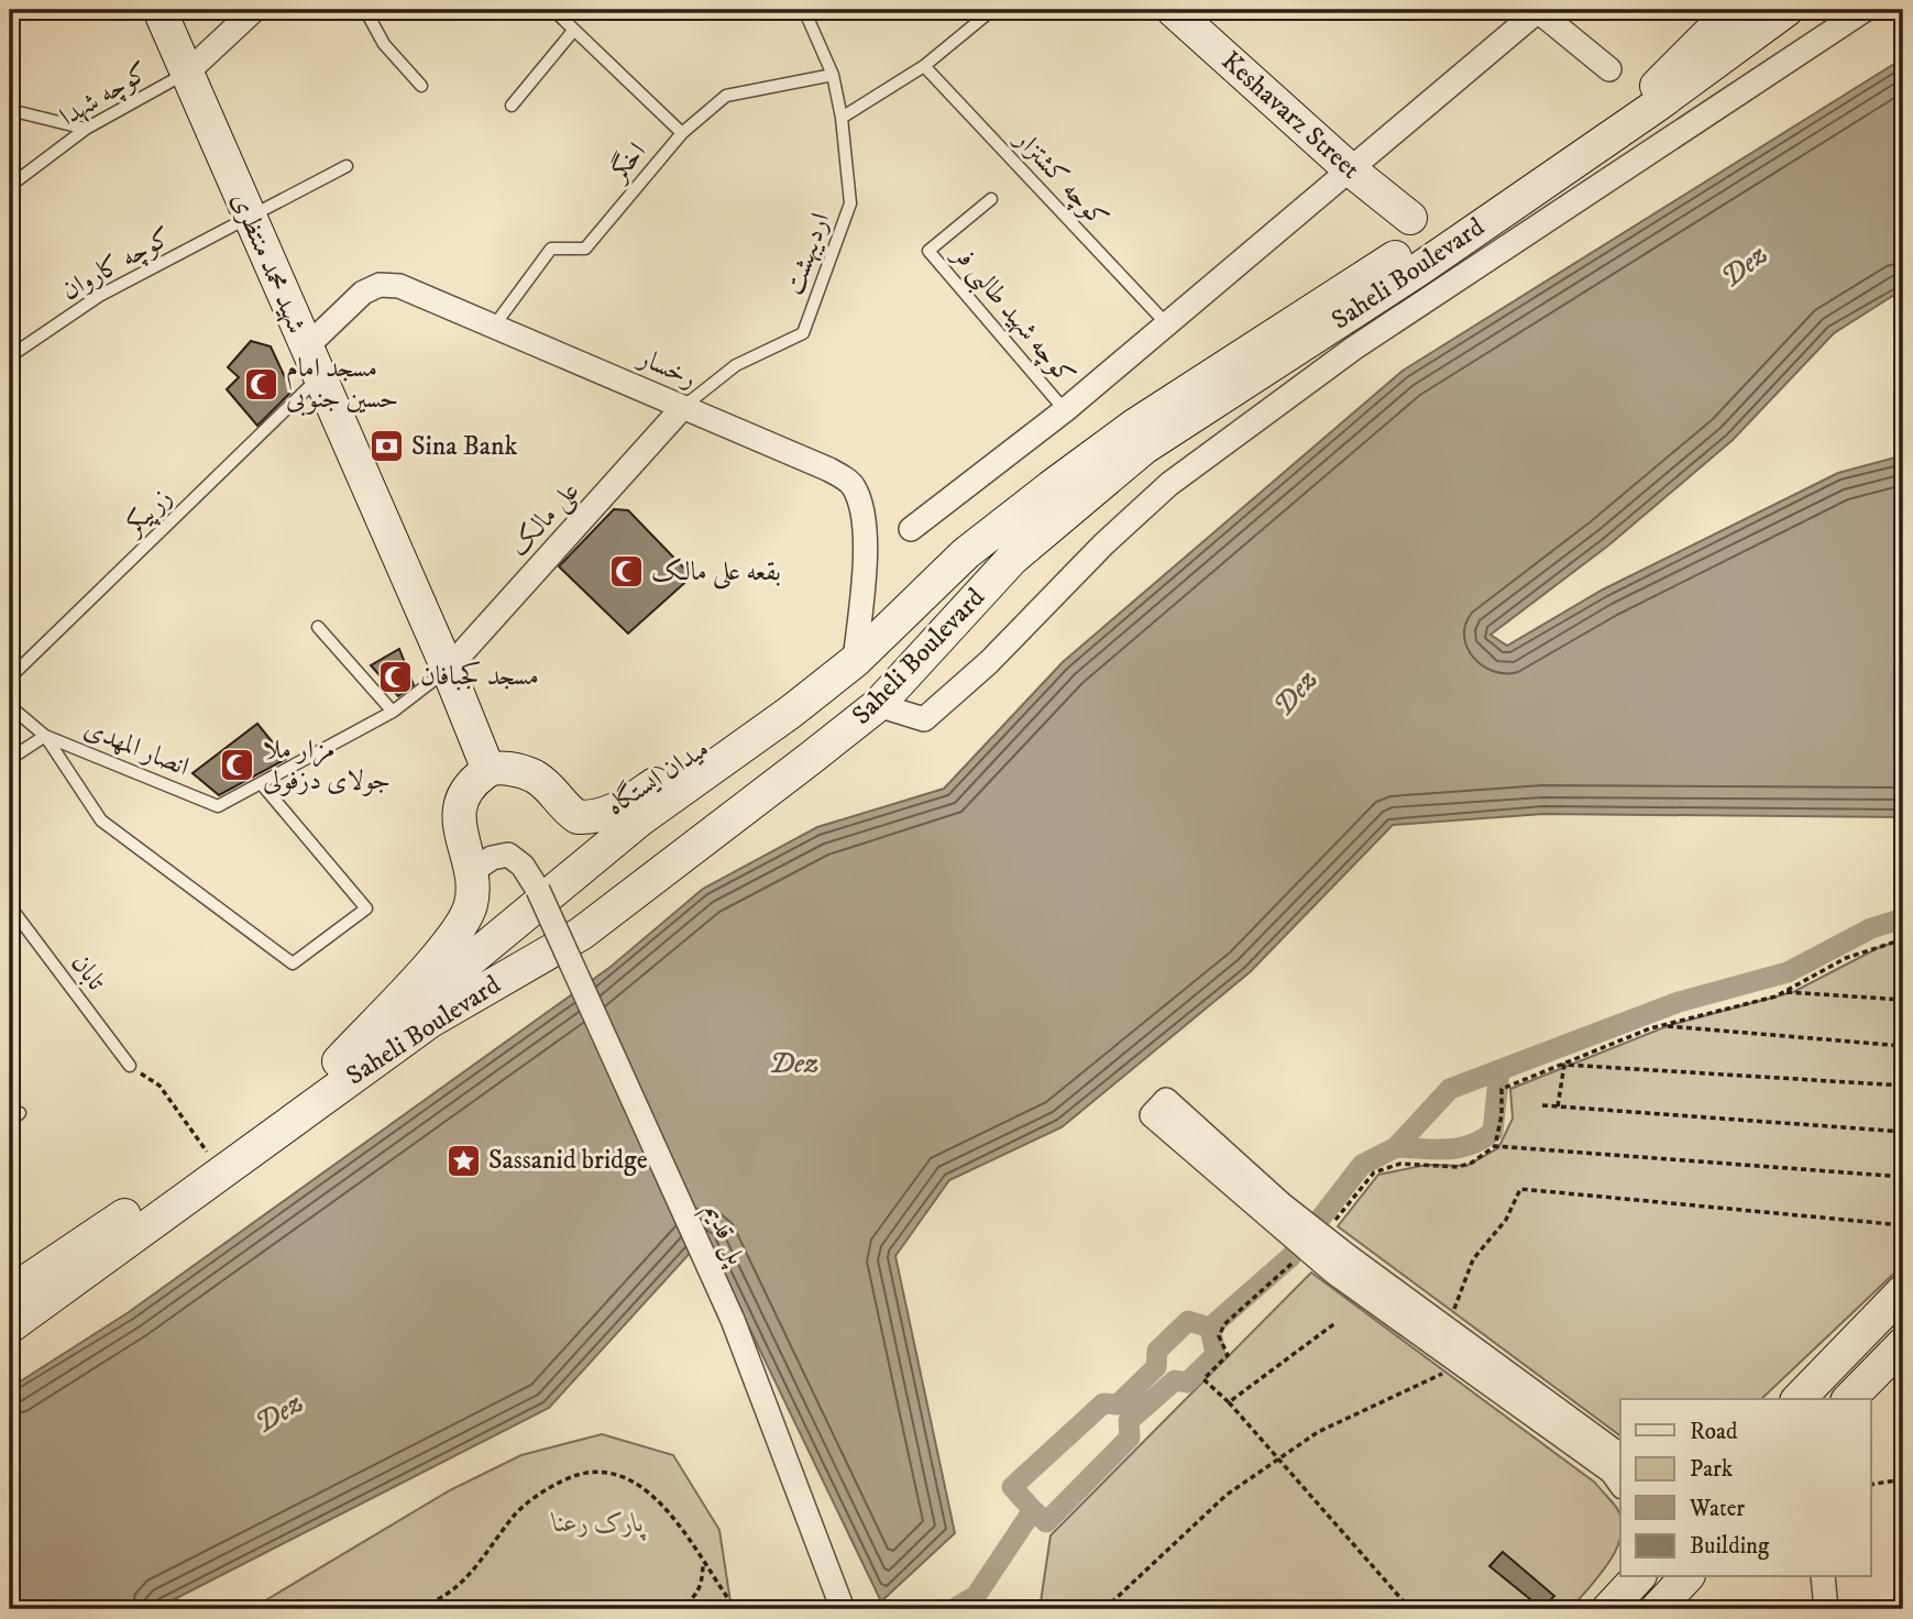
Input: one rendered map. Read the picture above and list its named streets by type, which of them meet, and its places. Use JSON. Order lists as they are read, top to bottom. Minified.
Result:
{"streets":{"main road":["Keshavarz Street","شهید محمد منتظری","Saheli Boulevard","میدان ایستگاه"],"street":["رخسار","علی مالک","پل قدیم"],"lane":["کوچه شهدا","اخگر","کوچه کشتزار","اردیبهشت","کوچه کاروان","کوچه شهید طالبی فر","زرپیکر","انصار المهدی","تابان"]},"crossings":[["کوچه شهدا","شهید محمد منتظری"],["اخگر","اردیبهشت"],["اخگر","رخسار"],["اردیبهشت","رخسار"],["اردیبهشت","علی مالک"],["شهید محمد منتظری","کوچه کاروان"],["شهید محمد منتظری","رخسار"],["شهید محمد منتظری","زرپیکر"],["شهید محمد منتظری","علی مالک"],["شهید محمد منتظری","انصار المهدی"],["شهید محمد منتظری","میدان ایستگاه"],["Saheli Boulevard","رخسار"],["Saheli Boulevard","میدان ایستگاه"],["رخسار","علی مالک"],["رخسار","میدان ایستگاه"],["علی مالک","انصار المهدی"]],"water":["Dez"],"parks":["پارک رعنا"],"places":{"mosque":["مسجد امام حسین جنوبی","بقعه علی مالک","مسجد کجبافان","مزار ملا جولای دزفولی"],"bank":["Sina Bank"],"place":["Sassanid bridge"]},"legend":["Road","Park","Water","Building"]}
